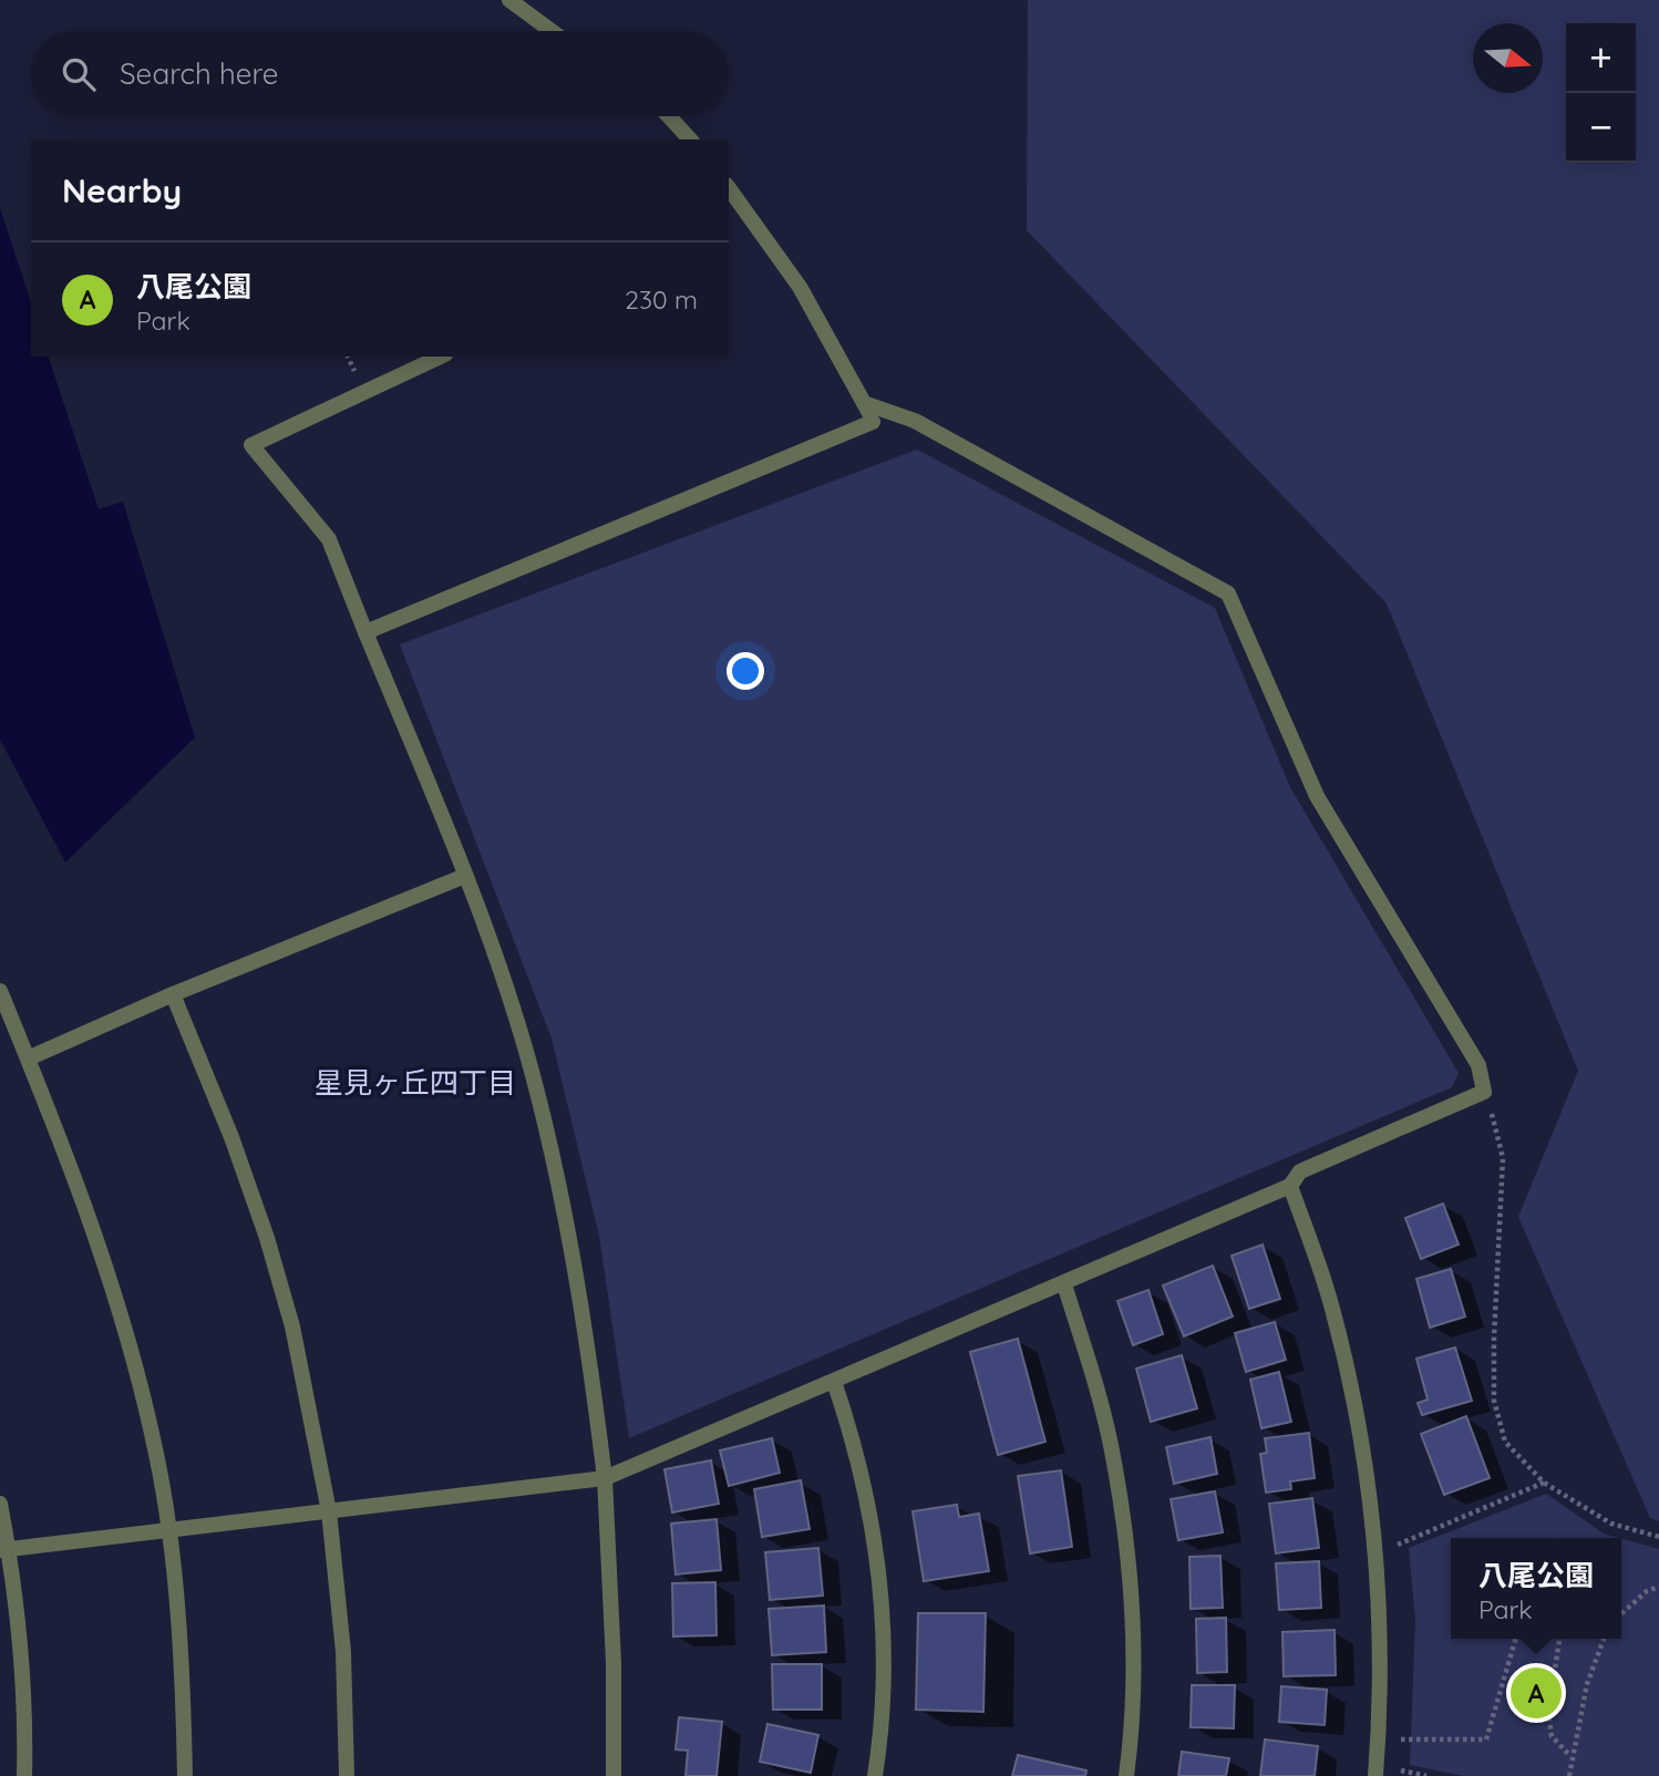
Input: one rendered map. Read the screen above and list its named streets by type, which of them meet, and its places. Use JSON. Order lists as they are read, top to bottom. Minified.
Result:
{"districts":["星見ヶ丘四丁目"],"north":"right","page":{"map_buttons":["+","−"],"search":"Search here","heading":"Nearby","list":[{"mark":"A","name":"八尾公園","note":"Park","value":"230 m"}],"popup":["八尾公園","Park"],"pins":"A"}}
